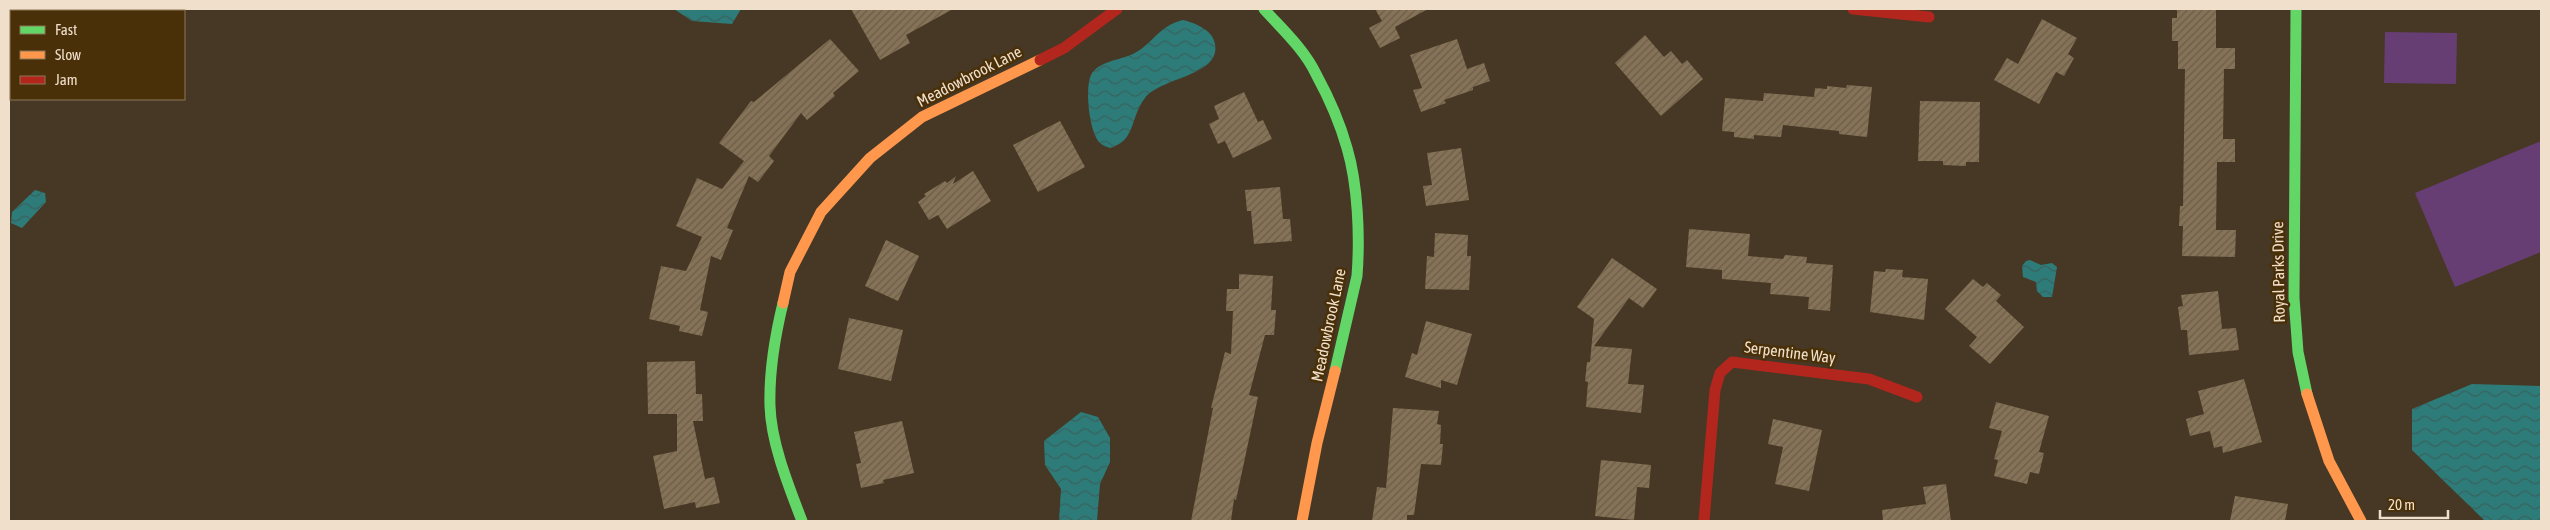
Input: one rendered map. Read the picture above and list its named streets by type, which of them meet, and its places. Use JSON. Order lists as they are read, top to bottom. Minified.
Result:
{"streets":{"street":["Meadowbrook Lane","Royal Parks Drive","Serpentine Way"]},"legend":["Fast","Slow","Jam"],"scale_bar":"20 m"}
